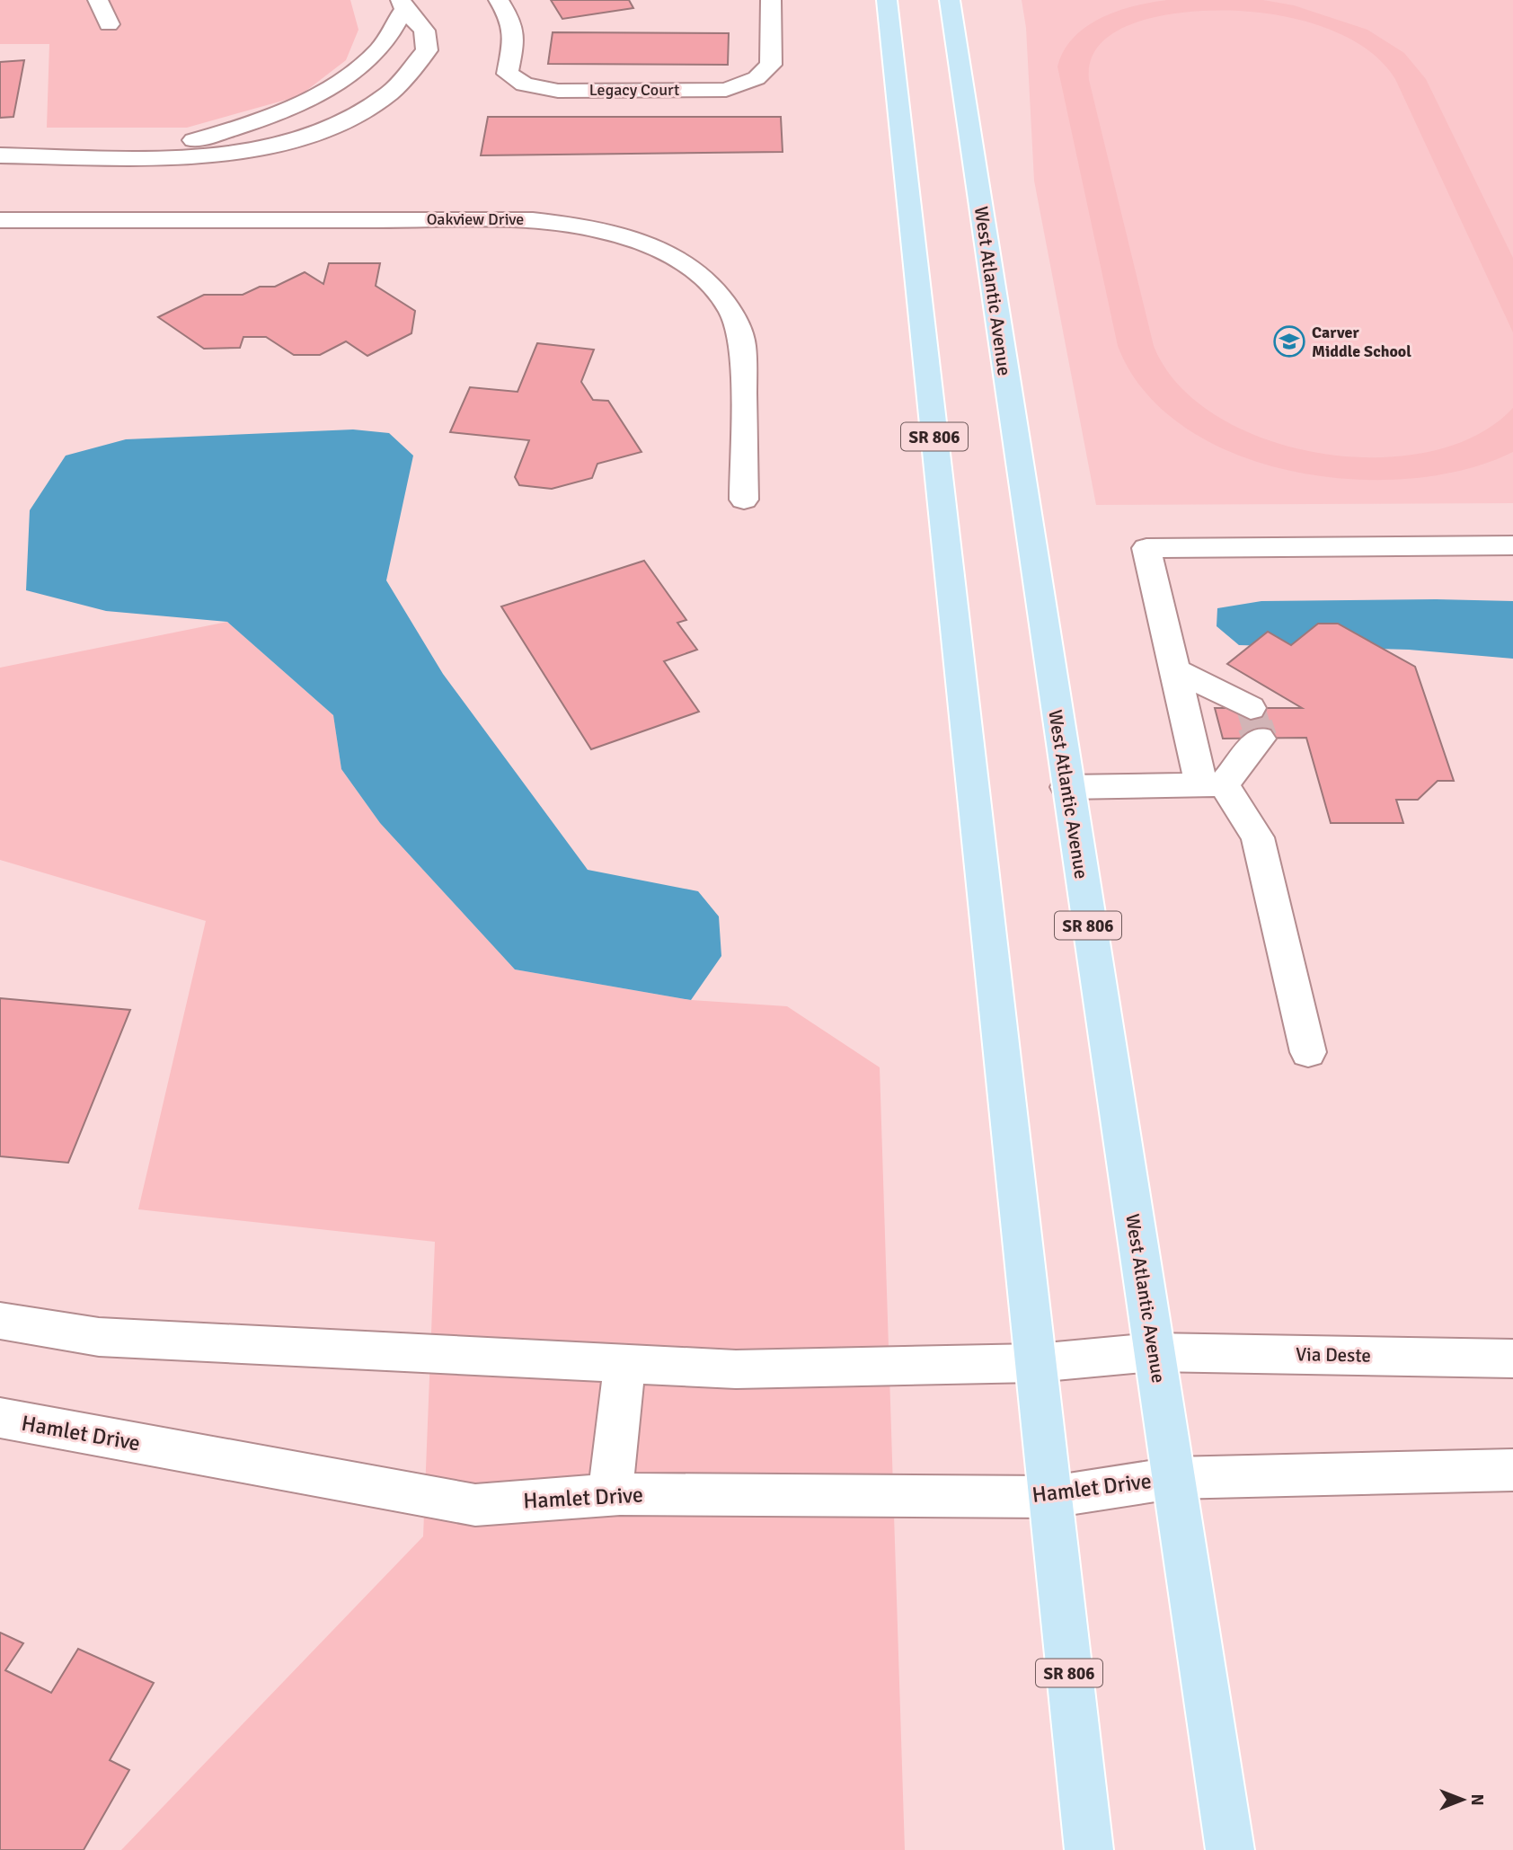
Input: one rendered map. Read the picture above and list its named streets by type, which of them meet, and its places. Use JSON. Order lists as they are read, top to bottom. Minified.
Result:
{"streets":{"main road":["West Atlantic Avenue","SR 806"],"street":["Legacy Court","Oakview Drive","Via Deste","Hamlet Drive"]},"crossings":[["West Atlantic Avenue","Via Deste"],["West Atlantic Avenue","Hamlet Drive"],["SR 806","Hamlet Drive"]],"places":{"school or university":["Carver Middle School"]},"north":"right"}
